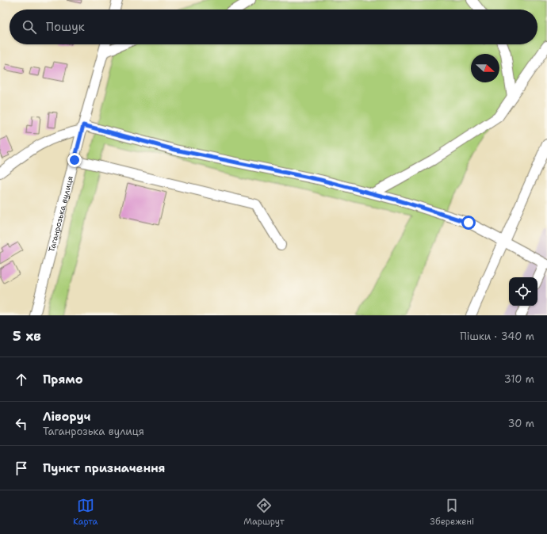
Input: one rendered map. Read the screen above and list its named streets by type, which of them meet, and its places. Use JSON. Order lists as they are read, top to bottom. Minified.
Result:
{"streets":{"street":["Таганрозька вулиця"]},"north":"right","page":{"search":"Пошук","heading":["5 хв","Пішки · 340 m"],"list":[["Прямо","310 m"],["Ліворуч","Таганрозька вулиця","30 m"],"Пункт призначення"],"nav":["Карта","Маршрут","Збережені"]}}
